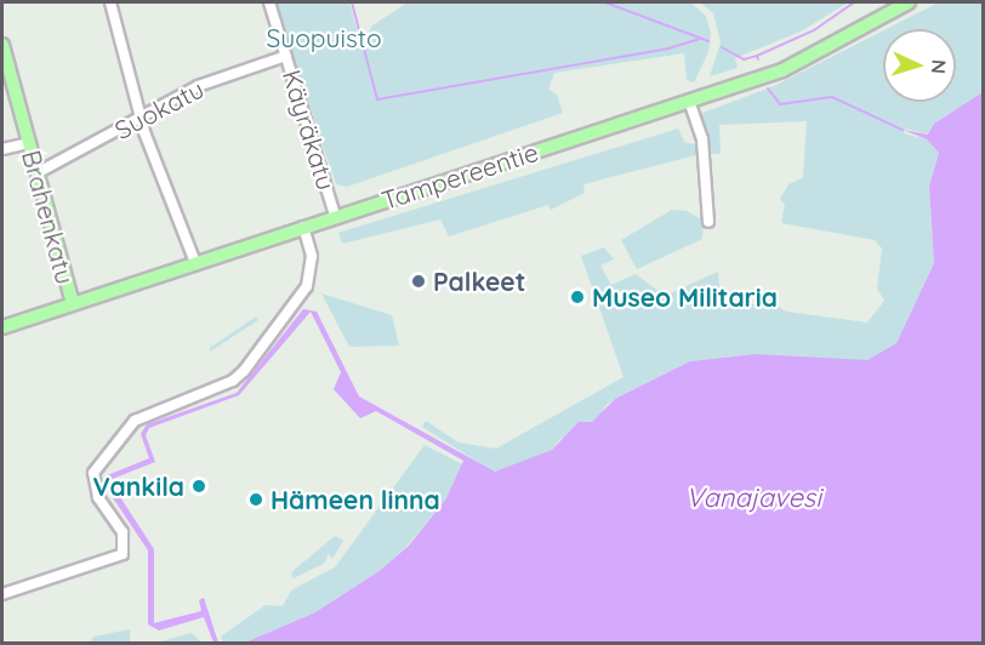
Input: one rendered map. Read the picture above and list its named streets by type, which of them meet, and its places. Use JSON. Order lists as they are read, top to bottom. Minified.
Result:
{"streets":{"main road":["Tampereentie","Brahenkatu"],"street":["Suokatu","Käyräkatu"]},"crossings":[["Suokatu","Käyräkatu"],["Suokatu","Brahenkatu"],["Käyräkatu","Tampereentie"],["Tampereentie","Brahenkatu"]],"water":["Vanajavesi"],"parks":["Suopuisto"],"places":["Palkeet","Museo Militaria","Vankila","Hämeen linna"],"north":"right"}
